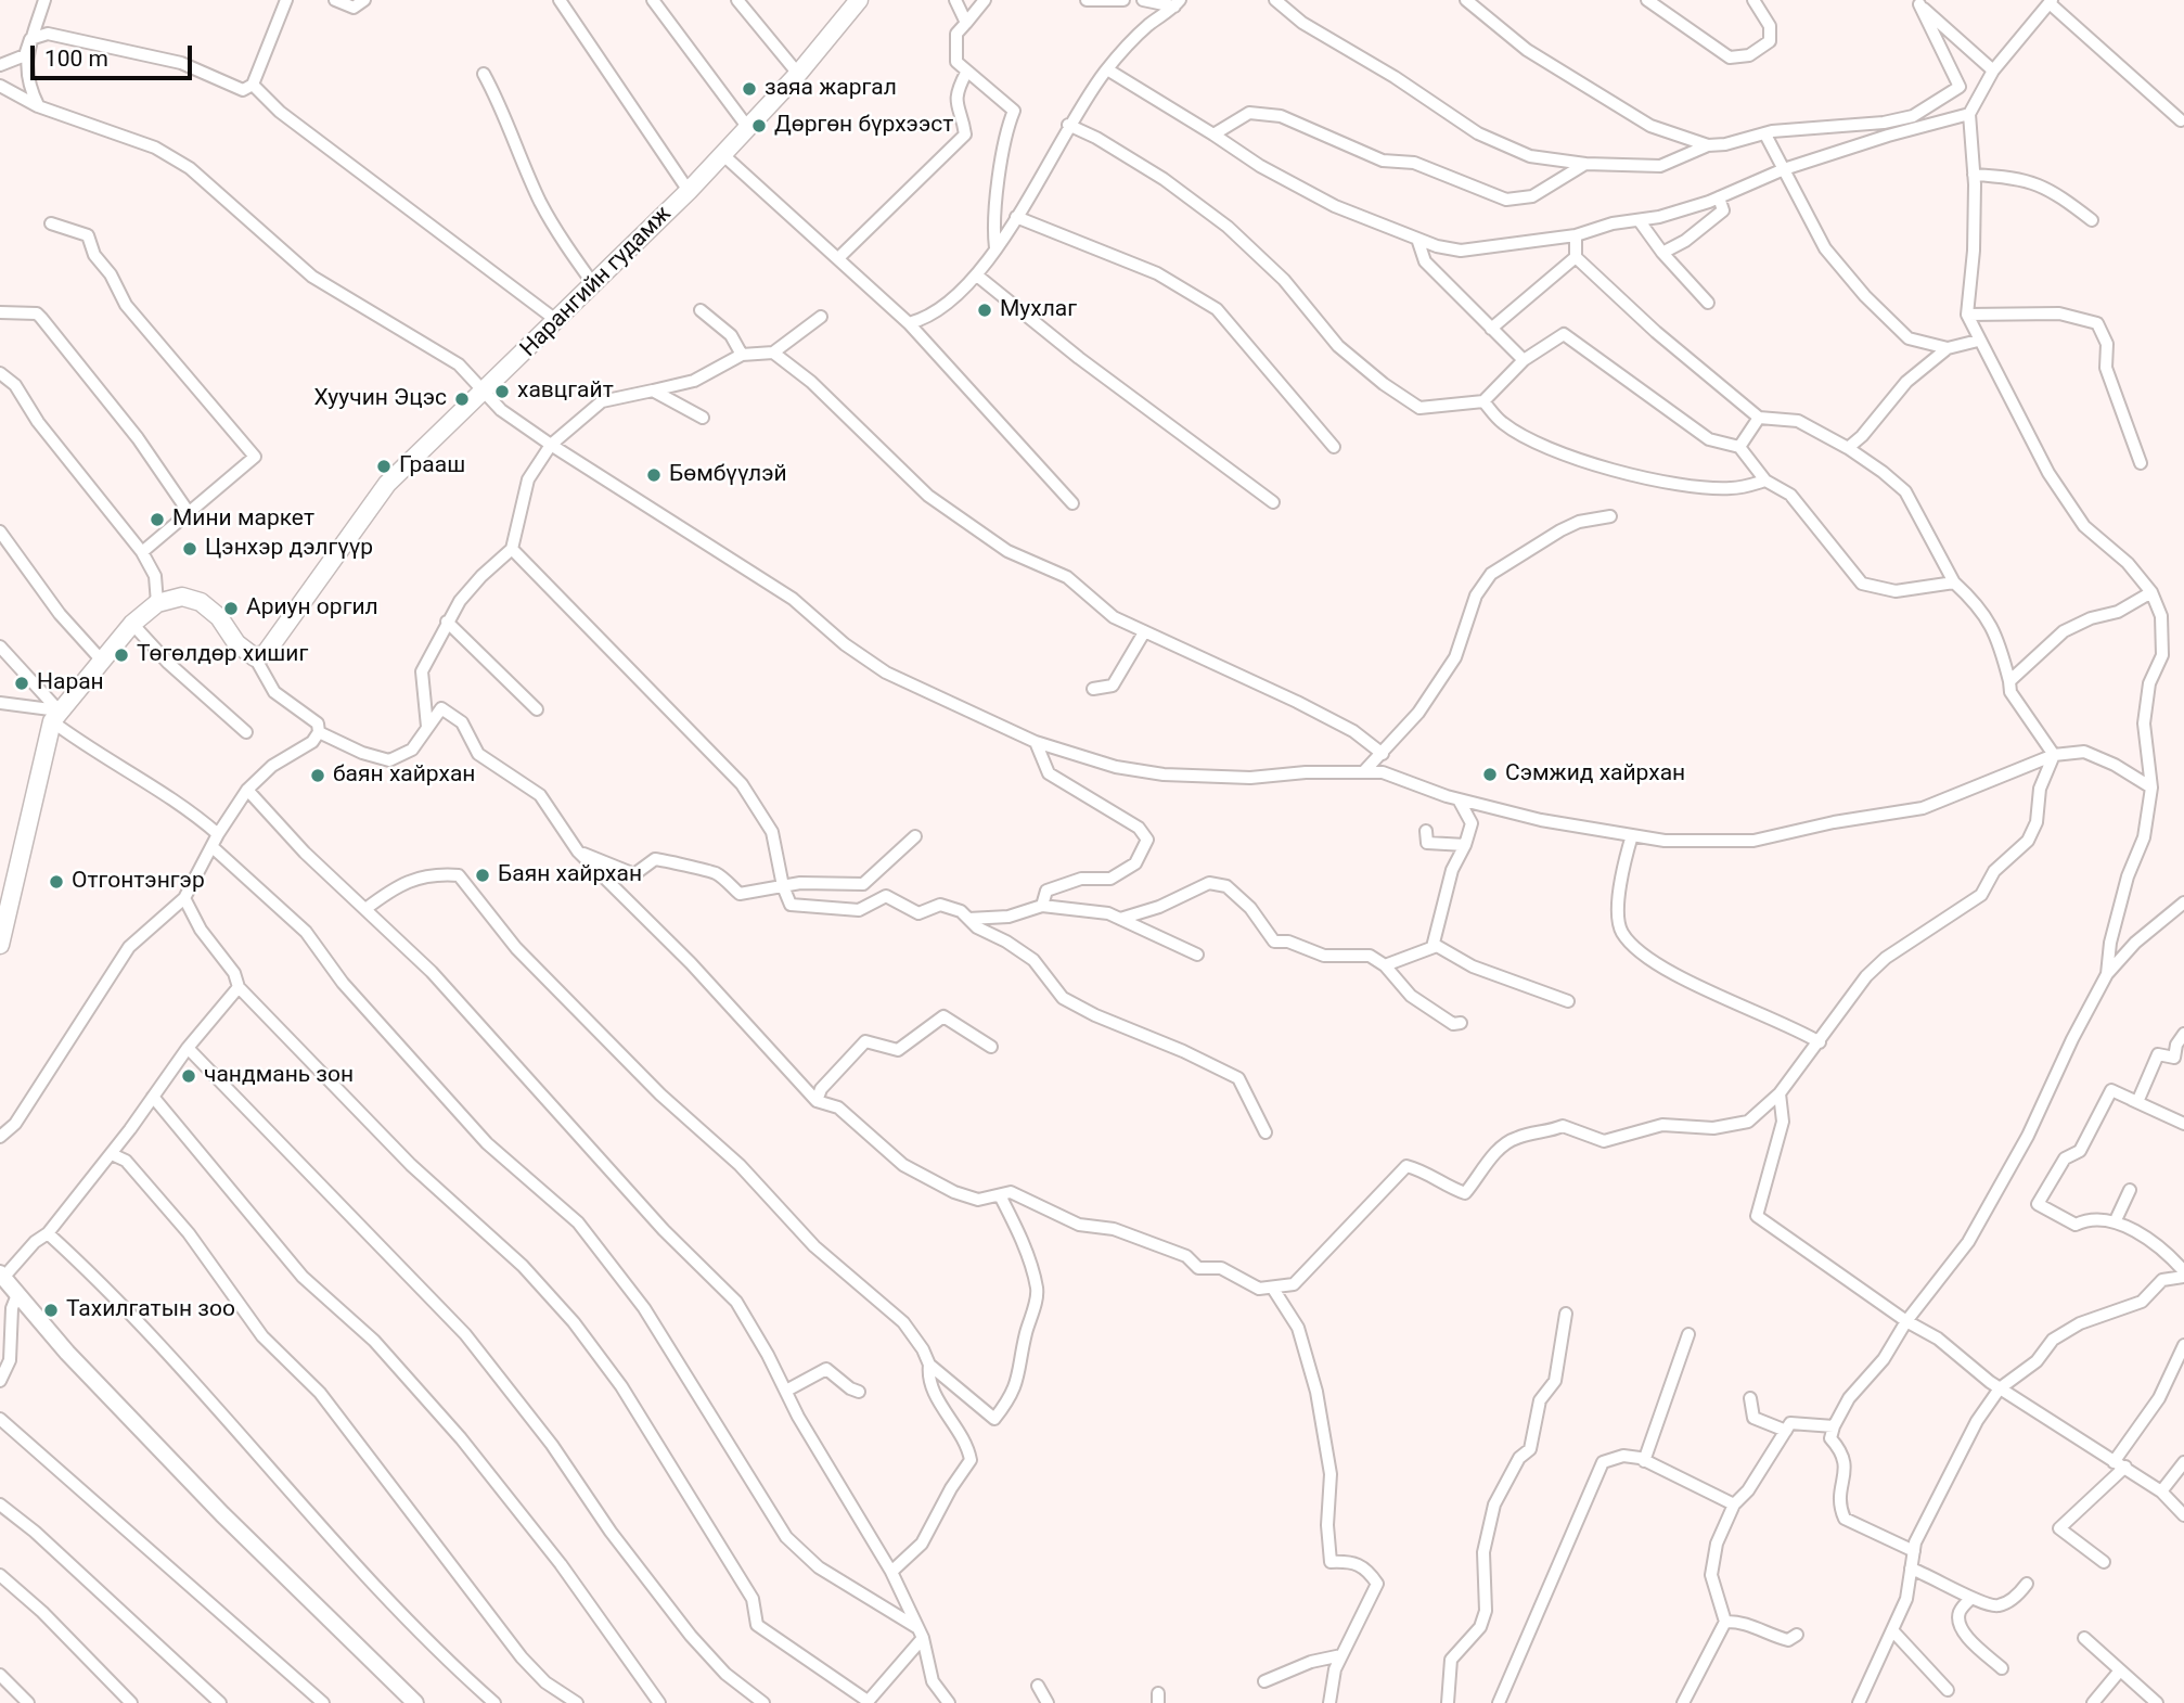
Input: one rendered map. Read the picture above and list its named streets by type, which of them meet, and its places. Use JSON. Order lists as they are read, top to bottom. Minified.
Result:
{"streets":{"main road":["Нарангийн гудамж"]},"places":["заяа жаргал","Дөргөн бүрхээст","Мухлаг","хавцгайт","Хуучин Эцэс","Грааш","Бөмбүүлэй","Мини маркет","Цэнхэр дэлгүүр","Ариун оргил","Төгөлдөр хишиг","Наран","Сэмжид хайрхан","баян хайрхан","Баян хайрхан","Отгонтэнгэр","чандмань зон","Тахилгатын зоо"],"scale_bar":"100 m"}
